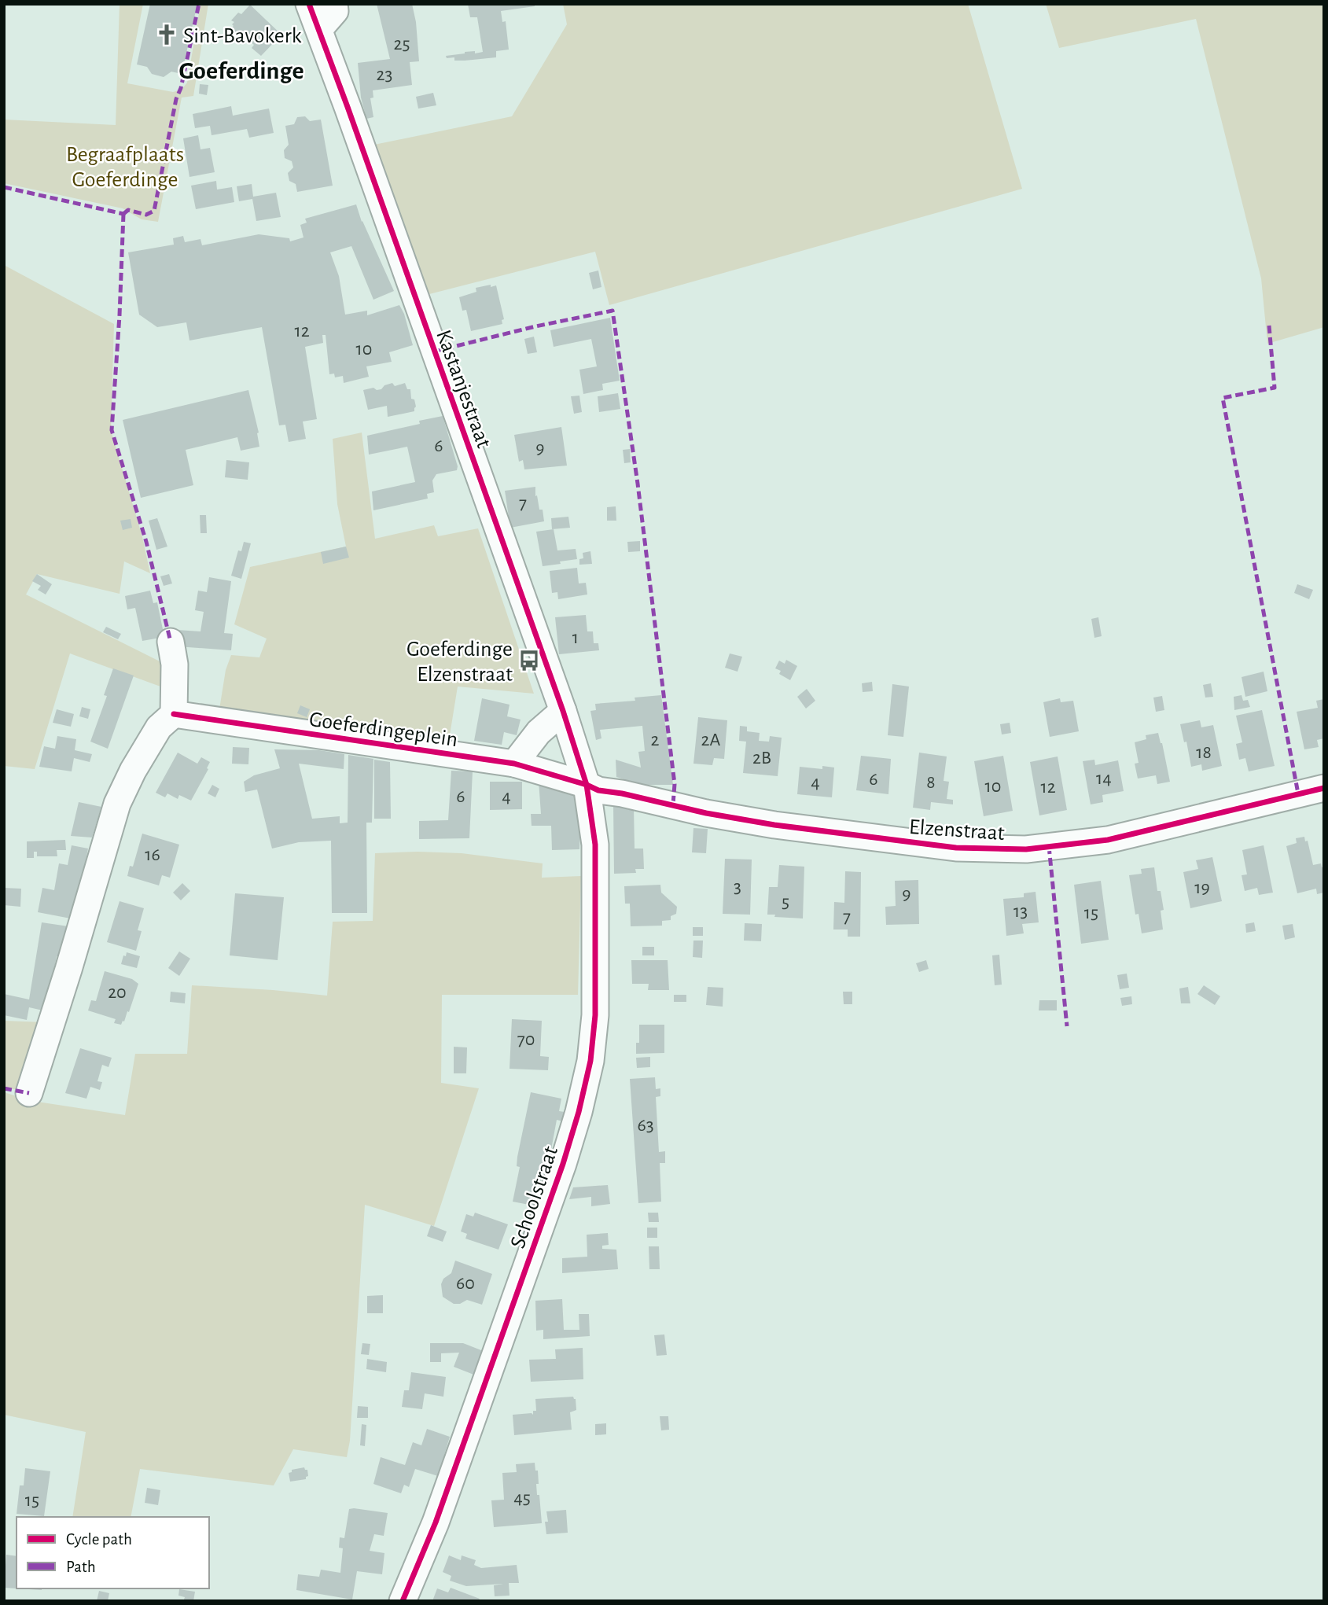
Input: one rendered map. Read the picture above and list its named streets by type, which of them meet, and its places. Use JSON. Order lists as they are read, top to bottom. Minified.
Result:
{"streets":{"street":["Kastanjestraat","Goeferdingeplein","Elzenstraat","Schoolstraat"]},"crossings":[["Kastanjestraat","Goeferdingeplein"],["Kastanjestraat","Elzenstraat"],["Kastanjestraat","Schoolstraat"],["Goeferdingeplein","Elzenstraat"],["Goeferdingeplein","Schoolstraat"],["Elzenstraat","Schoolstraat"]],"districts":["Goeferdinge"],"parks":["Begraafplaats Goeferdinge"],"places":{"church":["Sint-Bavokerk"],"bus stop":["Goeferdinge Elzenstraat"]},"house_numbers":["25","23","12","10","6","9","7","1","2","2A","18","2B","14","6","4","8","10","12","6","4","16","3","19","9","5","13","15","7","20","70","63","60","45","15"],"legend":["Cycle path","Path"]}
